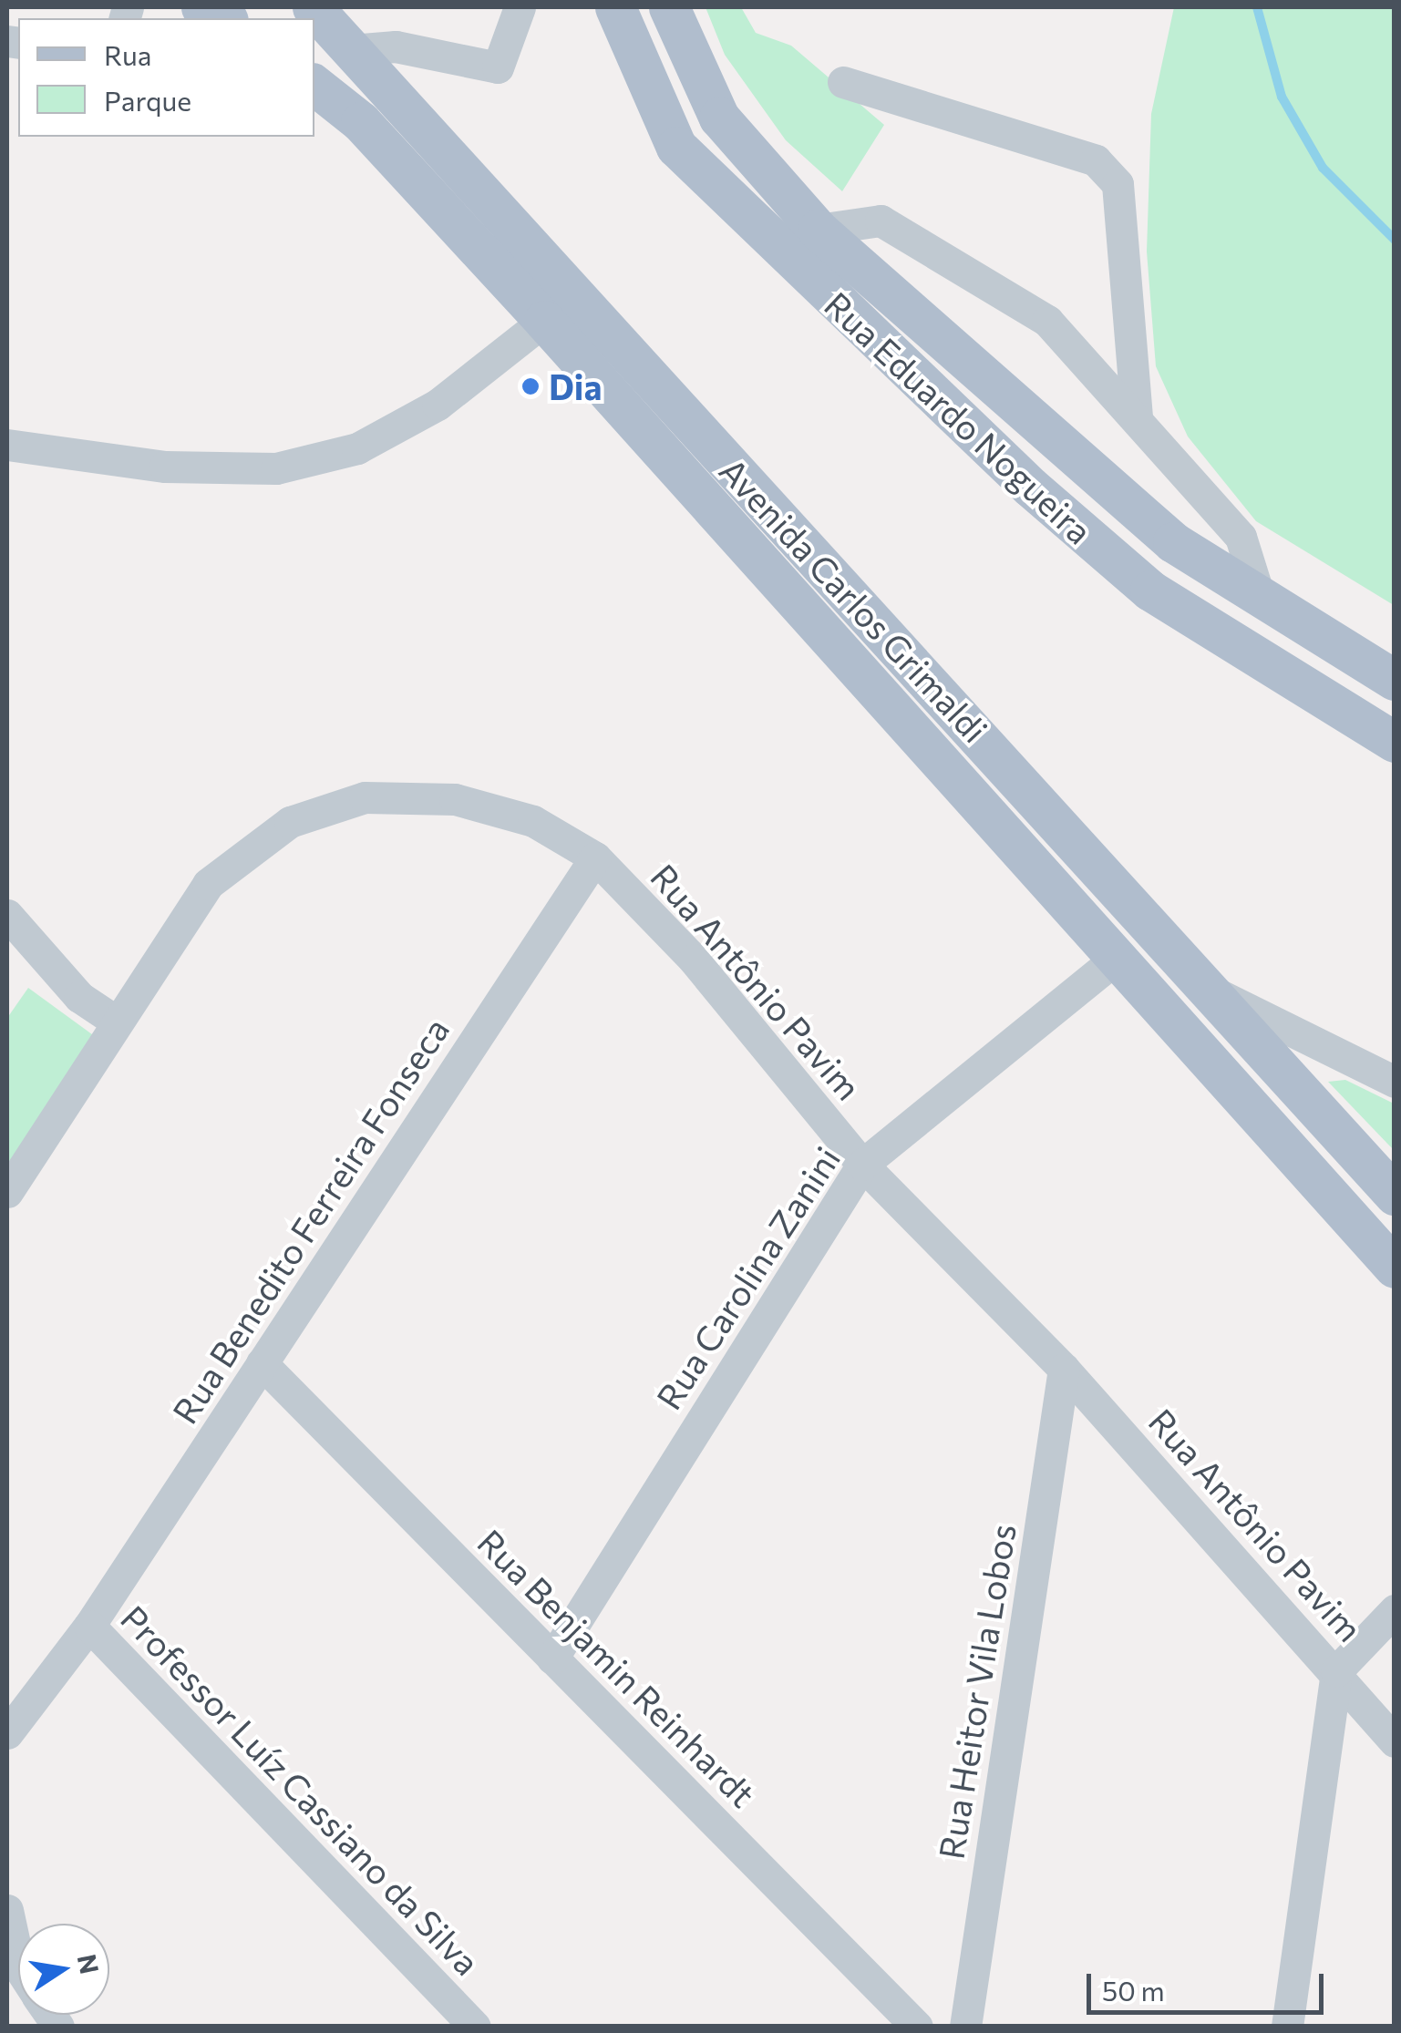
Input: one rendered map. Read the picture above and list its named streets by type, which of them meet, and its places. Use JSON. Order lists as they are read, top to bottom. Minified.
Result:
{"streets":{"main road":["Rua Eduardo Nogueira","Avenida Carlos Grimaldi"],"street":["Rua Antônio Pavim","Rua Benedito Ferreira Fonseca","Rua Carolina Zanini","Rua Benjamin Reinhardt","Rua Heitor Vila Lobos","Professor Luíz Cassiano da Silva"]},"crossings":[["Avenida Carlos Grimaldi","Rua Carolina Zanini"],["Rua Antônio Pavim","Rua Benedito Ferreira Fonseca"],["Rua Antônio Pavim","Rua Carolina Zanini"],["Rua Antônio Pavim","Rua Heitor Vila Lobos"],["Rua Benedito Ferreira Fonseca","Rua Benjamin Reinhardt"],["Rua Benedito Ferreira Fonseca","Professor Luíz Cassiano da Silva"],["Rua Carolina Zanini","Rua Benjamin Reinhardt"]],"places":["Dia"],"legend":["Rua","Parque"],"scale_bar":"50 m","north":"right"}
